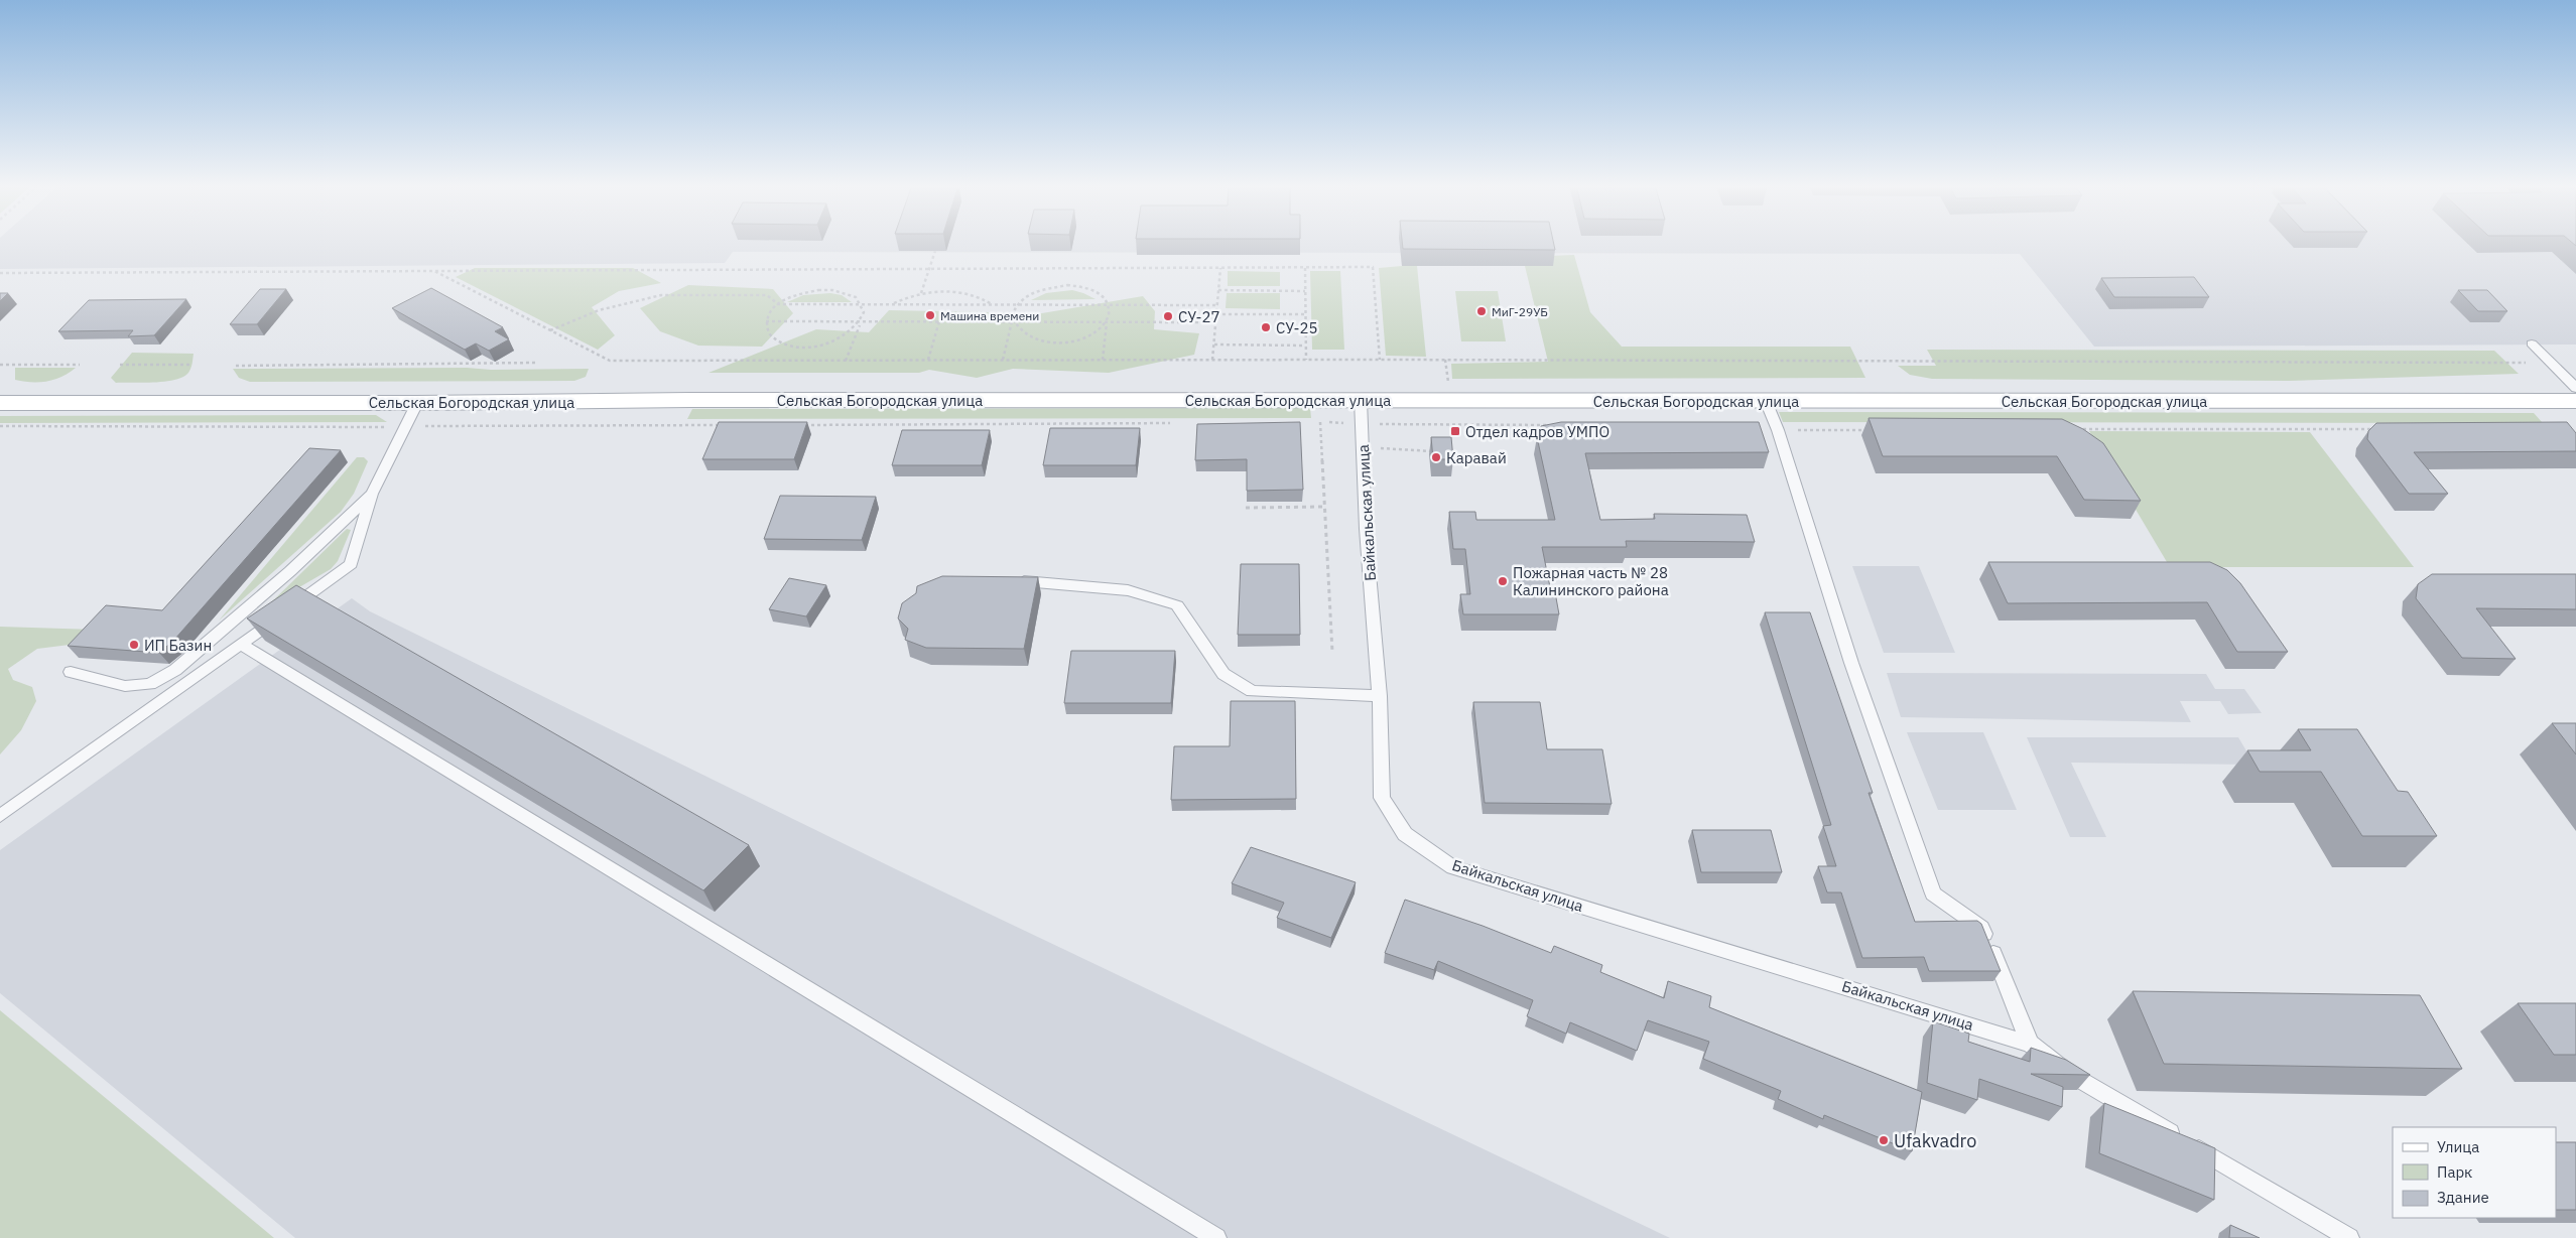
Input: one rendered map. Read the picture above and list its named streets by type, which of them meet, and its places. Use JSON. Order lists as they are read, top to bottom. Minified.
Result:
{"streets":{"main road":["Сельская Богородская улица"],"lane":["Байкальская улица"]},"crossings":[["Сельская Богородская улица","Байкальская улица"]],"places":{"other":["МиГ-29УБ","Машина времени","СУ-27","СУ-25","Каравай","Пожарная часть № 28 Калининского района","ИП Базин","Ufakvadro"],"transit":["Отдел кадров УМПО"]},"legend":["Улица","Парк","Здание"]}
